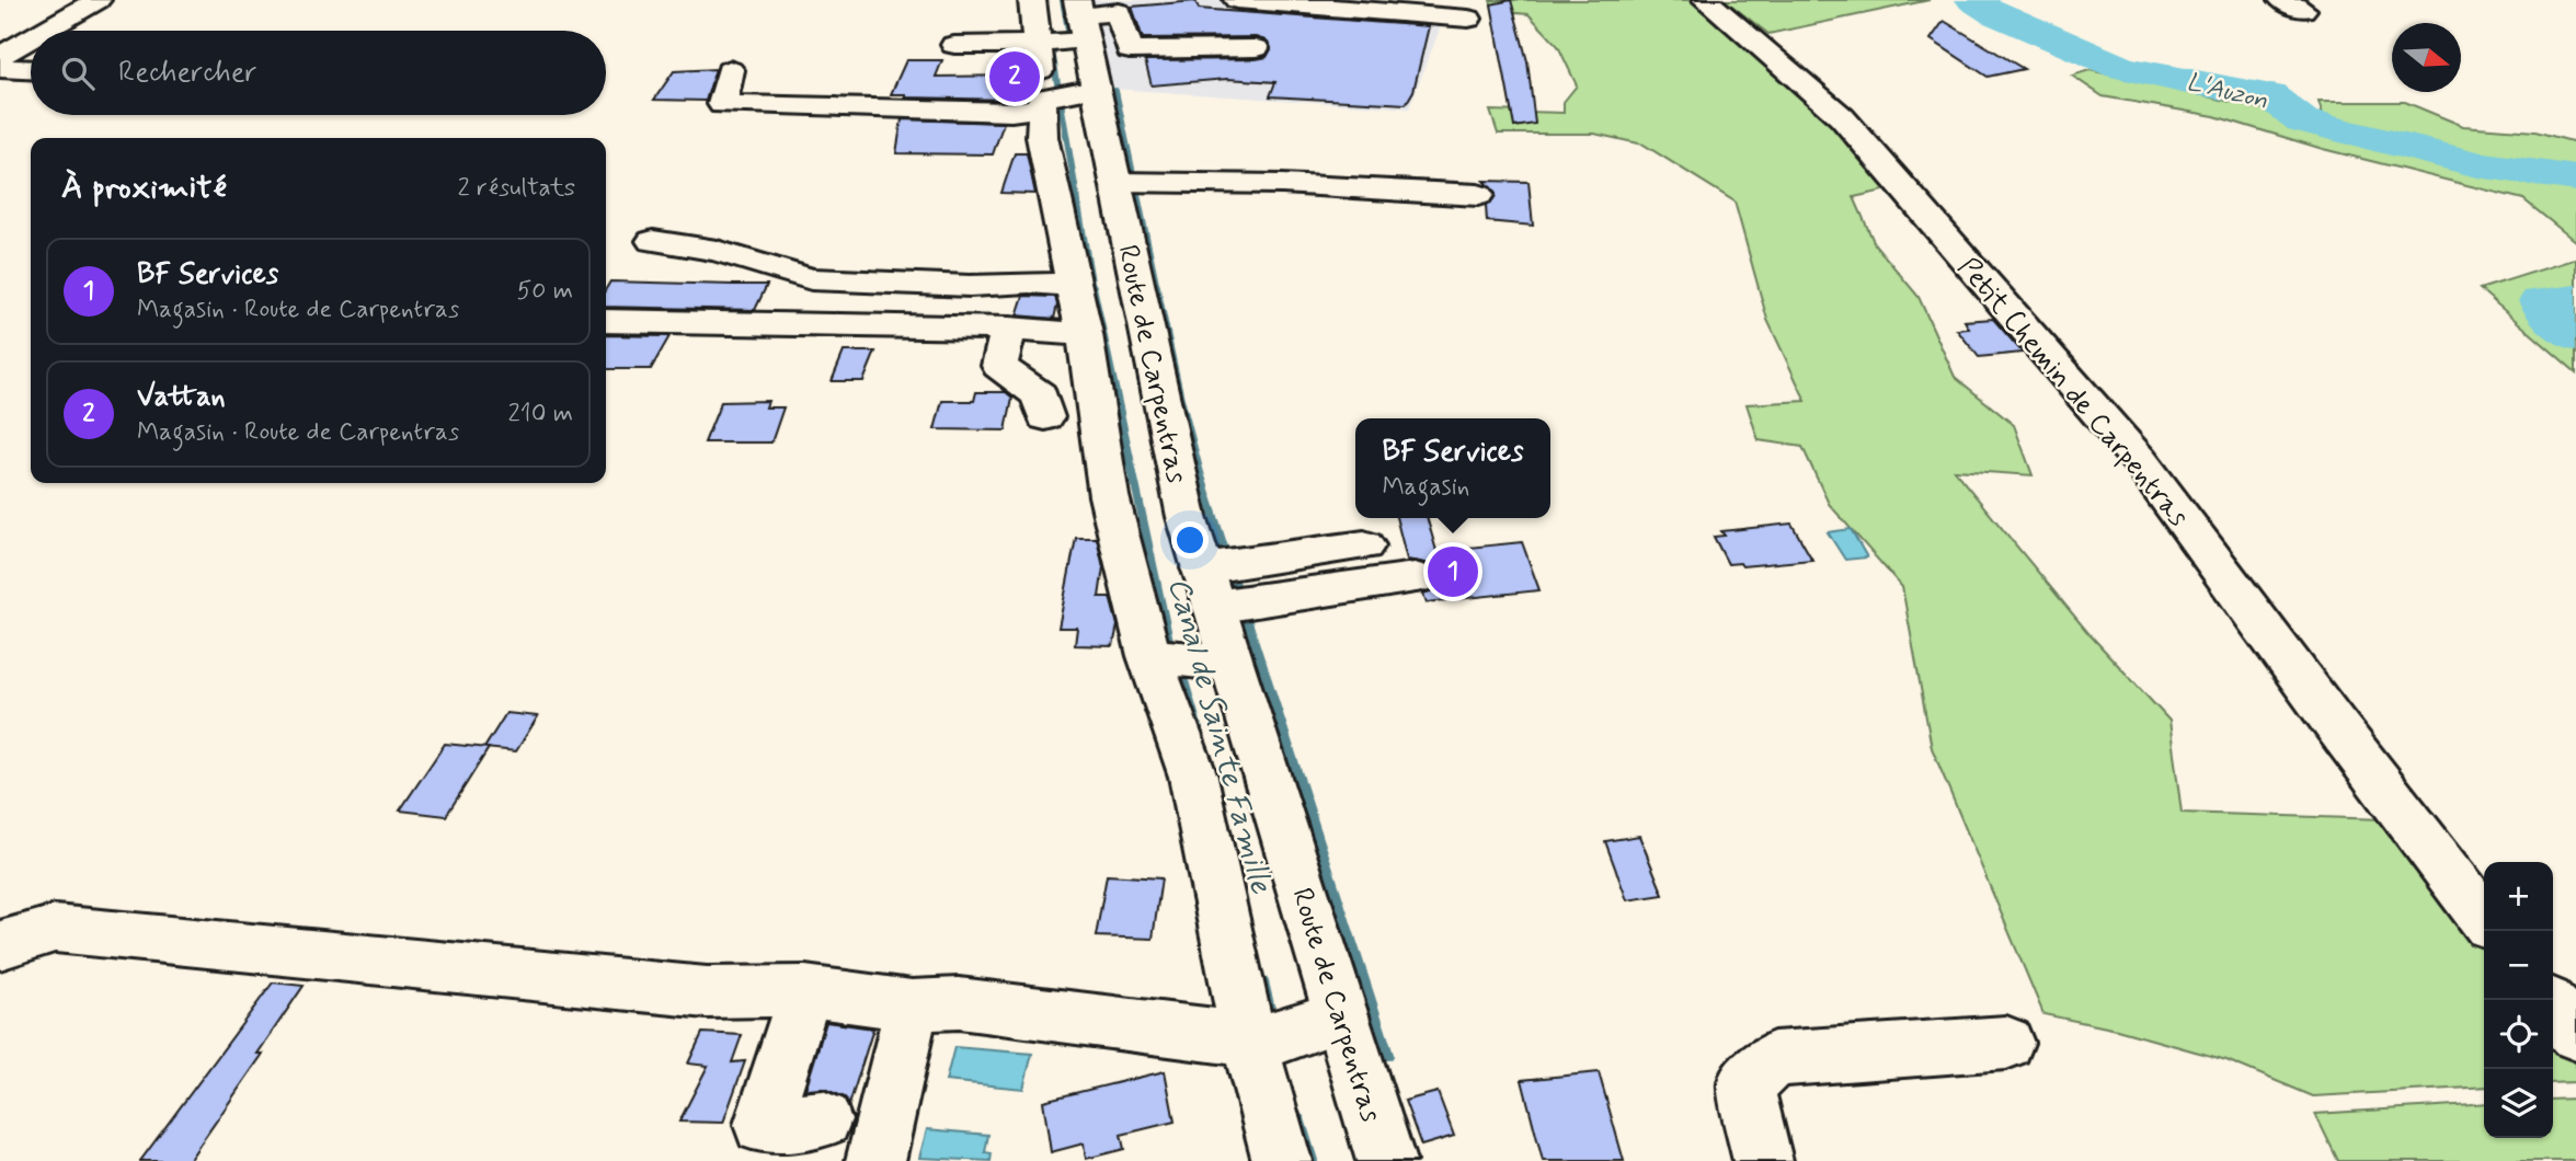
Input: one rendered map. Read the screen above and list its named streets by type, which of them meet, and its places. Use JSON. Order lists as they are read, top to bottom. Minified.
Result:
{"streets":{"street":["Route de Carpentras","Petit Chemin de Carpentras"]},"water":["L'Auzon","Canal de Sainte Famille"],"north":"right","page":{"search":"Rechercher","pins":["2","1"],"heading":["À proximité","2 résultats"],"list":[{"mark":"1","name":"BF Services","note":"Magasin · Route de Carpentras","value":"50 m"},{"mark":"2","name":"Vattan","note":"Magasin · Route de Carpentras","value":"210 m"}],"popup":["BF Services","Magasin"],"map_buttons":["+","−"]}}
